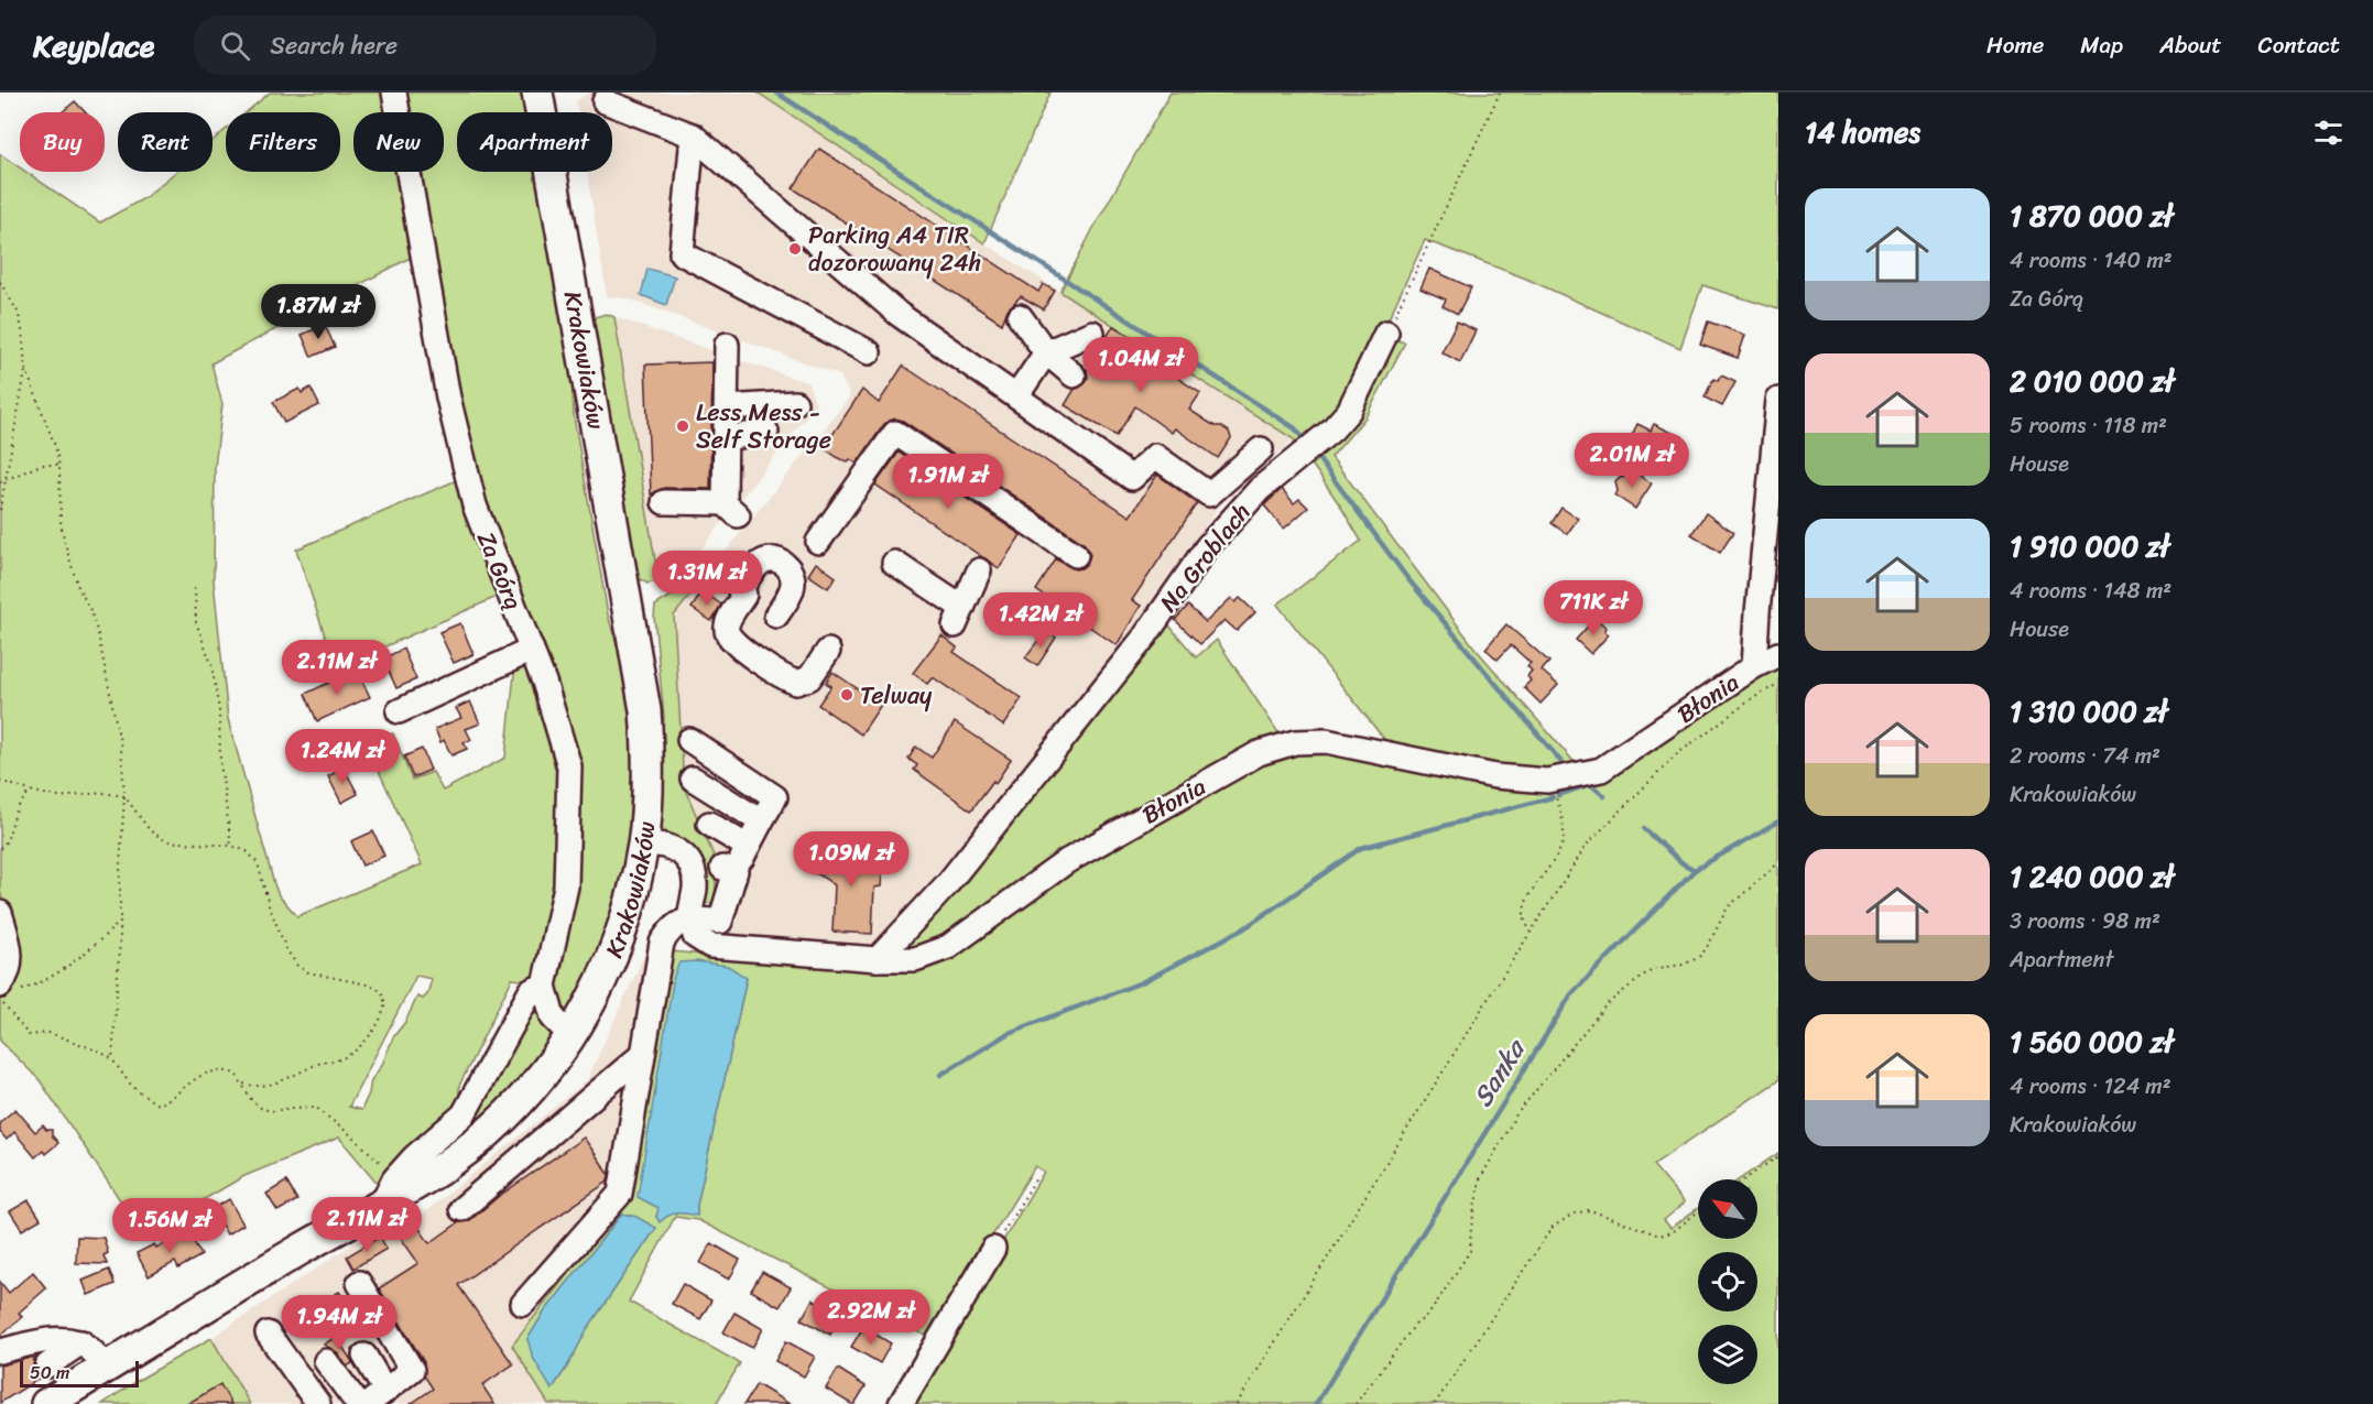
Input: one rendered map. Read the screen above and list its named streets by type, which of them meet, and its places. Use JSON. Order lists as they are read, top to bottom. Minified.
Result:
{"streets":{"main road":["Krakowiaków"],"street":["Na Groblach","Za Górą","Błonia"]},"crossings":[["Krakowiaków","Za Górą"],["Na Groblach","Błonia"]],"water":["Sanka"],"places":["Parking A4 TIR dozorowany 24h","Less Mess - Self Storage","Telway"],"scale_bar":"50 m","north":"top left","page":{"header":"Keyplace","search":"Search here","nav":["Home","Map","About","Contact"],"heading":"14 homes","chip":["Buy","Rent","Filters","New","Apartment"],"list":[{"name":"1 870 000 zł","note":"4 rooms · 140 m² · Za Górą"},{"name":"2 010 000 zł","note":"5 rooms · 118 m² · House"},{"name":"1 910 000 zł","note":"4 rooms · 148 m² · House"},{"name":"1 310 000 zł","note":"2 rooms · 74 m² · Krakowiaków"},{"name":"1 240 000 zł","note":"3 rooms · 98 m² · Apartment"},{"name":"1 560 000 zł","note":"4 rooms · 124 m² · Krakowiaków"}],"price":["1.87M zł","1.04M zł","2.01M zł","1.91M zł","1.31M zł","711K zł","1.42M zł","2.11M zł","1.24M zł","1.09M zł","2.11M zł","1.56M zł","2.92M zł","1.94M zł"],"scale":"50 m"}}
